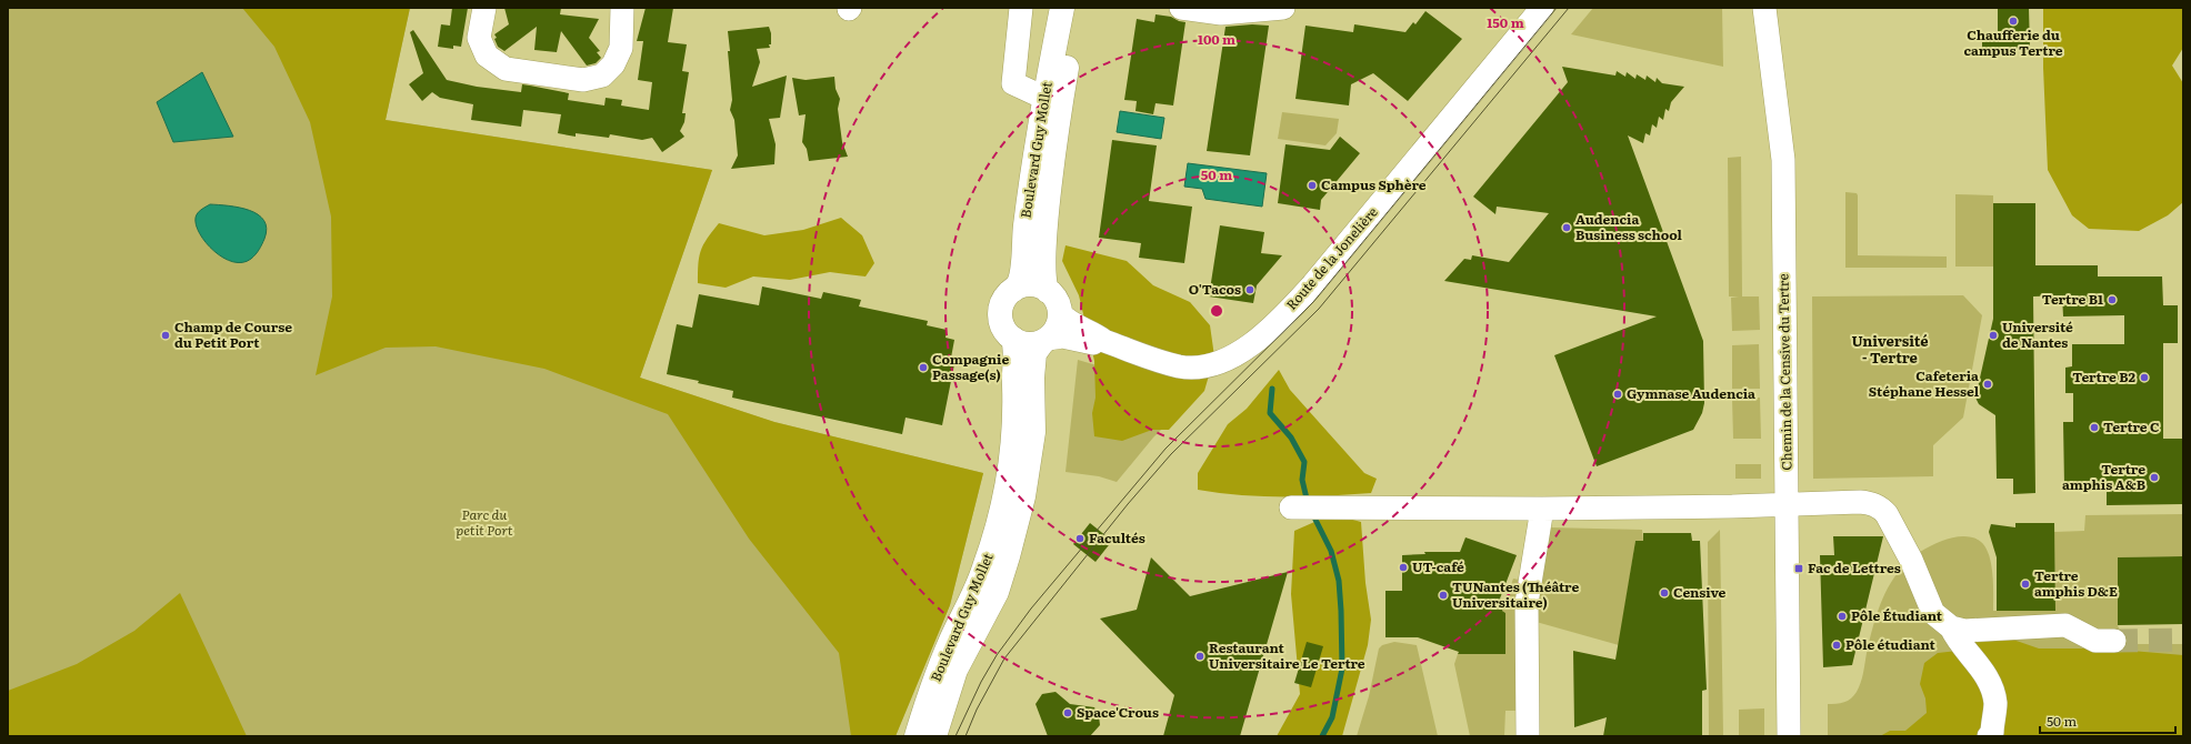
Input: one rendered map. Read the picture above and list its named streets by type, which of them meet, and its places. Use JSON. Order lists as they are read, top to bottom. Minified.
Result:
{"streets":{"main road":["Boulevard Guy Mollet"],"street":["Route de la Jonelière","Chemin de la Censive du Tertre"]},"crossings":[["Boulevard Guy Mollet","Route de la Jonelière"]],"districts":["Université - Tertre"],"parks":["Parc du petit Port"],"places":{"other":["Chaufferie du campus Tertre","Campus Sphère","Audencia Business school","O'Tacos","Tertre B1","Champ de Course du Petit Port","Université de Nantes","Compagnie Passage(s)","Tertre B2","Cafeteria Stéphane Hessel","Gymnase Audencia","Tertre C","Tertre amphis A&B","Facultés","UT-café","Tertre amphis D&E","Censive","TUNantes (Théâtre Universitaire)","Pôle Étudiant","Pôle étudiant","Restaurant Universitaire Le Tertre","Space'Crous"],"transit":["Fac de Lettres"]},"scale_bar":"50 m","rings":["150 m","100 m","50 m"]}
